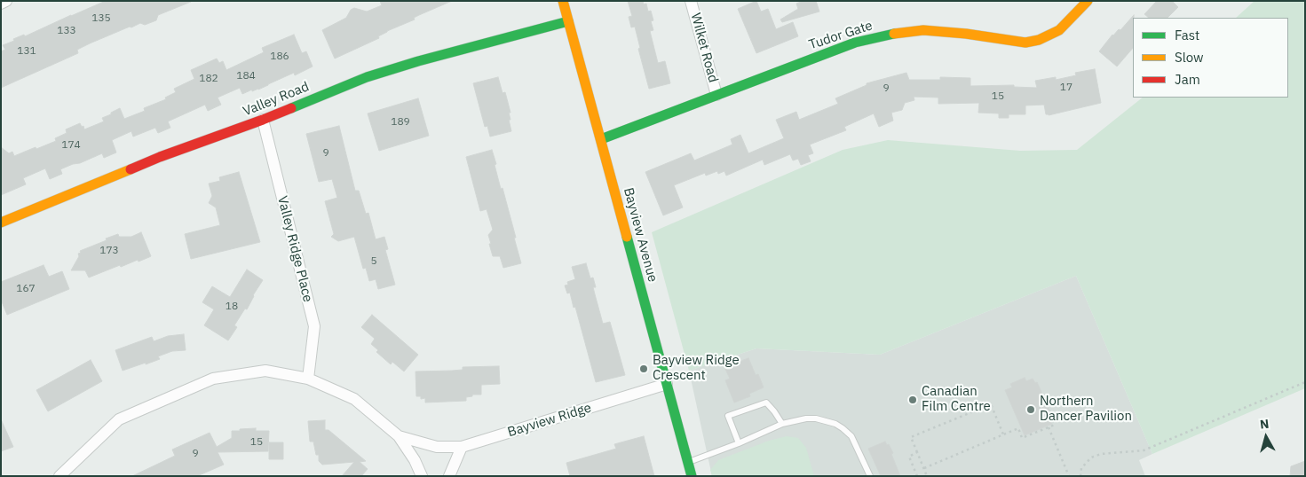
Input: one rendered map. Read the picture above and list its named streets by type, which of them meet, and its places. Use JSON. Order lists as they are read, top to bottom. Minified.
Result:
{"streets":{"street":["Tudor Gate","Wilket Road","Valley Road","Bayview Avenue","Valley Ridge Place","Bayview Ridge"]},"crossings":[["Tudor Gate","Wilket Road"],["Tudor Gate","Bayview Avenue"],["Valley Road","Bayview Avenue"],["Valley Road","Valley Ridge Place"],["Bayview Avenue","Bayview Ridge"]],"places":["Bayview Ridge Crescent","Canadian Film Centre","Northern Dancer Pavilion"],"house_numbers":["135","133","131","186","184","182","17","9","15","189","174","9","173","5","167","18","15","9"],"legend":["Fast","Slow","Jam"],"north":"top"}
